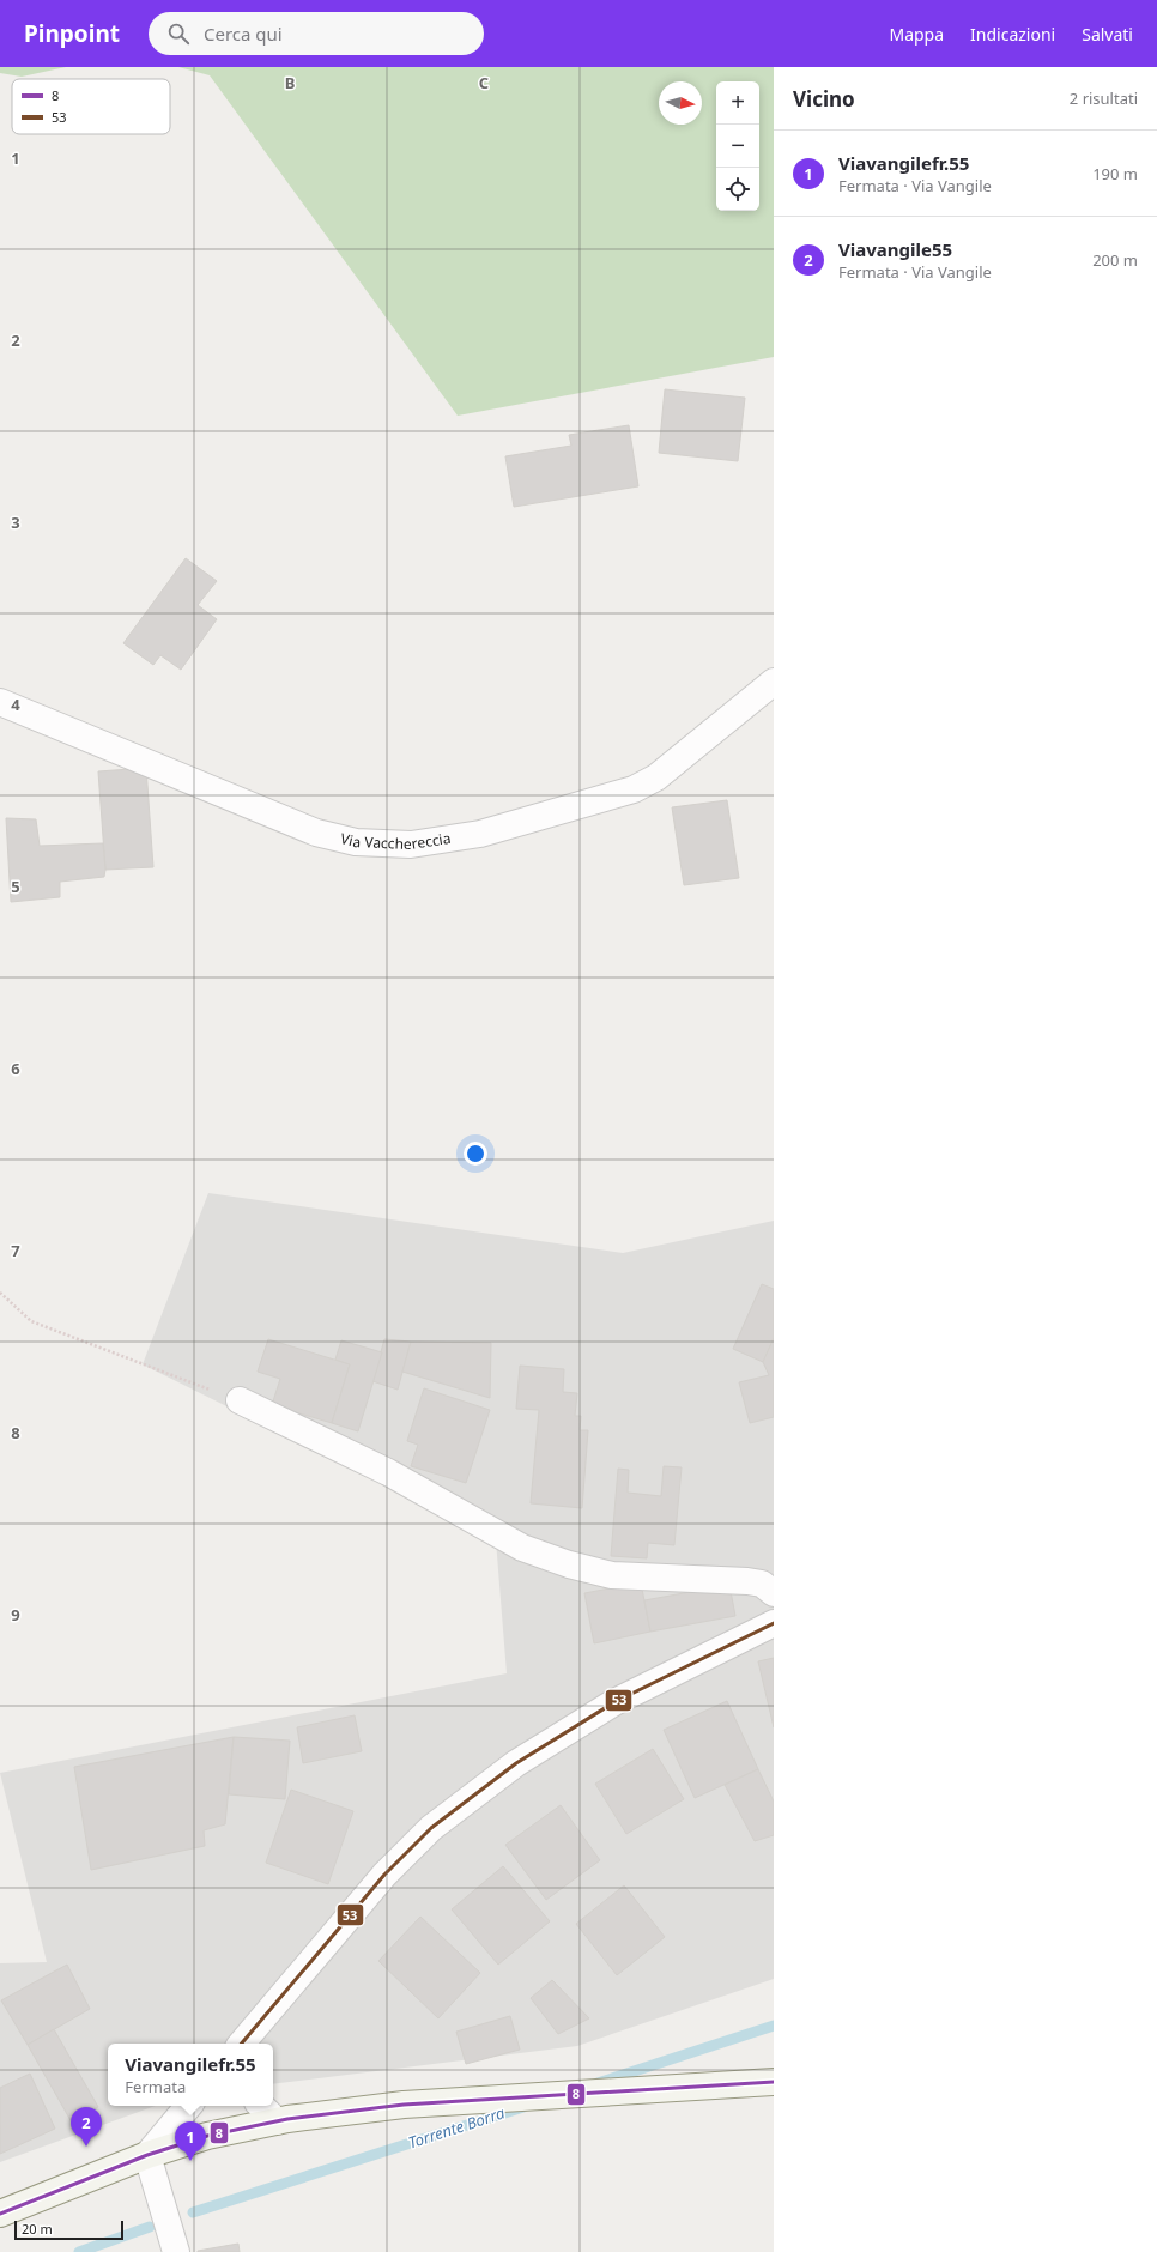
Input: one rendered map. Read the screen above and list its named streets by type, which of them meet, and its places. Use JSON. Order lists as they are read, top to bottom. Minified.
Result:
{"streets":{"street":["Via Vacchereccia"]},"water":["Torrente Borra"],"lines":["transit line 53","transit line 8"],"legend":["8","53"],"scale_bar":"20 m","north":"right","page":{"header":"Pinpoint","search":"Cerca qui","nav":["Mappa","Indicazioni","Salvati"],"heading":["Vicino","2 risultati"],"map_buttons":["+","−"],"list":[{"mark":"1","name":"Viavangilefr.55","note":"Fermata · Via Vangile","value":"190 m"},{"mark":"2","name":"Viavangile55","note":"Fermata · Via Vangile","value":"200 m"}],"popup":["Viavangilefr.55","Fermata"],"pins":["2","1"],"scale":"20 m"},"grid":{"columns":["B","C"],"rows":["1","2","3","4","5","6","7","8","9"]}}
